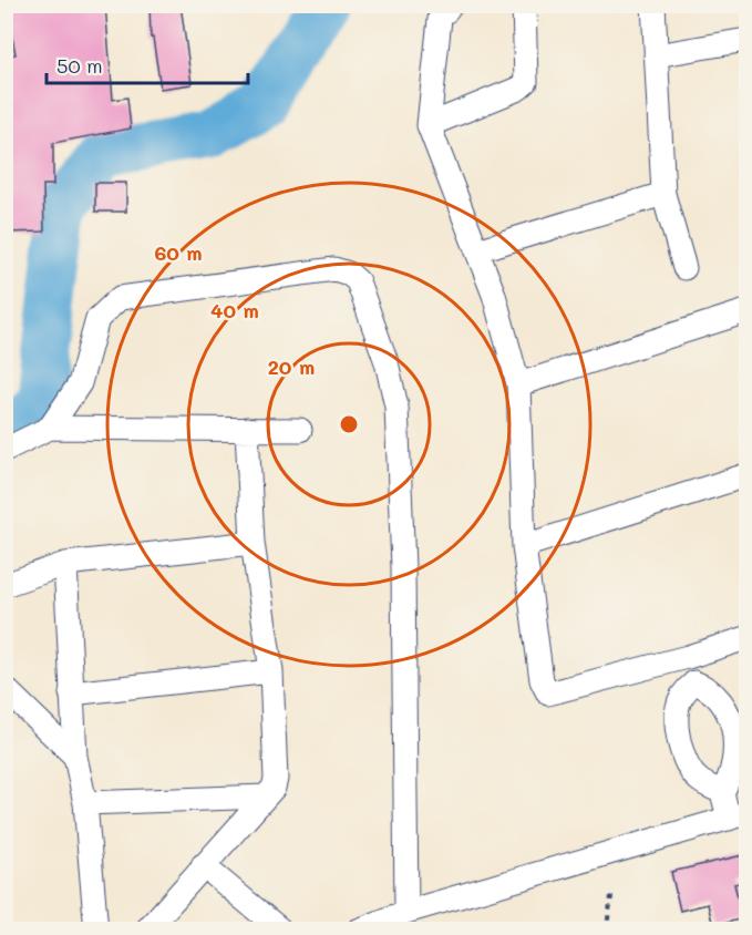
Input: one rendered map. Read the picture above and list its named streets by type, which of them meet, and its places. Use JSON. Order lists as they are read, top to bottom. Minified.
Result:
{"scale_bar":"50 m","rings":["60 m","40 m","20 m"]}
